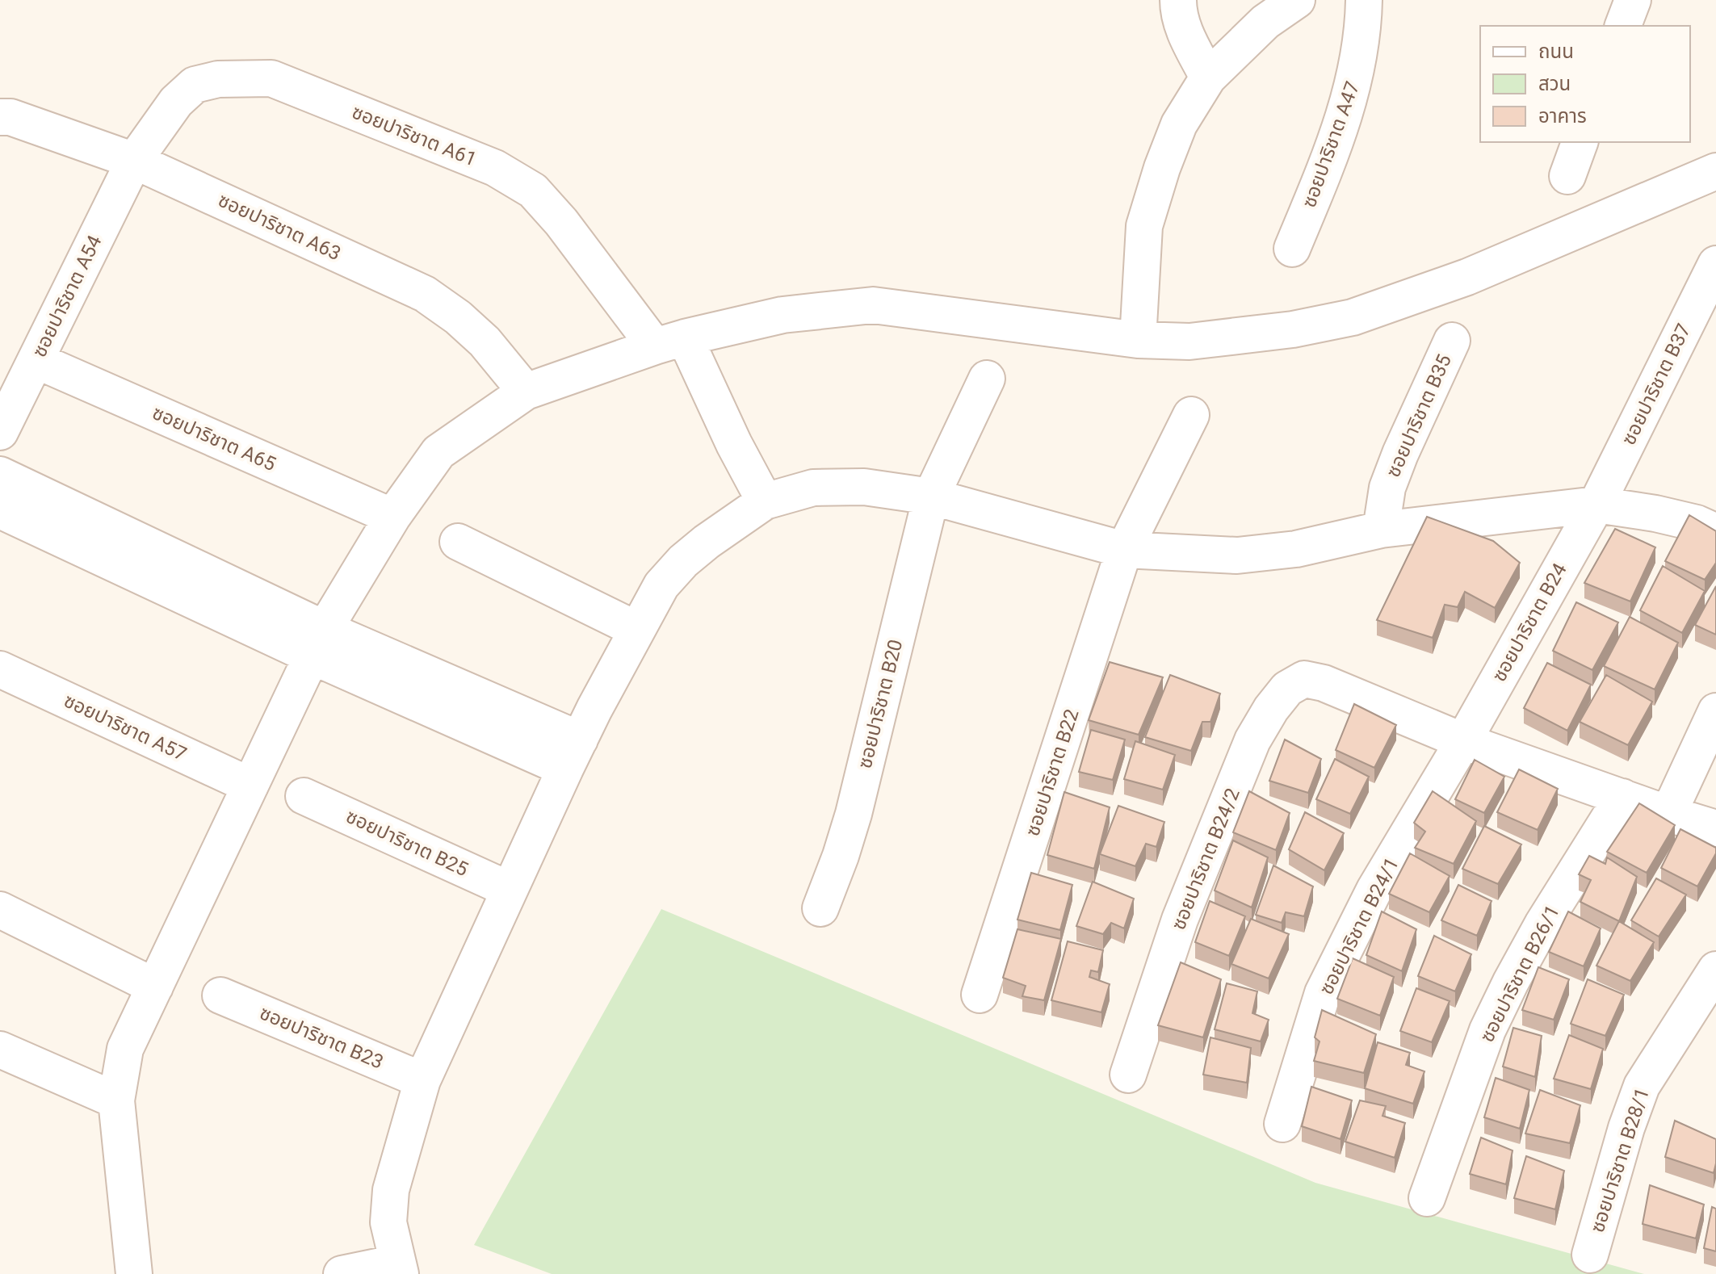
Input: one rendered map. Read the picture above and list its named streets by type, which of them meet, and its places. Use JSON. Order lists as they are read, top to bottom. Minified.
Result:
{"streets":{"street":["ซอยปาริชาต A61","ซอยปาริชาต A47","ซอยปาริชาต A63","ซอยปาริชาต A54","ซอยปาริชาต B37","ซอยปาริชาต B35","ซอยปาริชาต A65","ซอยปาริชาต B24","ซอยปาริชาต B20","ซอยปาริชาต A57","ซอยปาริชาต B22","ซอยปาริชาต B25","ซอยปาริชาต B24/2","ซอยปาริชาต B24/1","ซอยปาริชาต B26/1","ซอยปาริชาต B23","ซอยปาริชาต B28/1"]},"crossings":[["ซอยปาริชาต A61","ซอยปาริชาต A63"],["ซอยปาริชาต A61","ซอยปาริชาต A54"],["ซอยปาริชาต A63","ซอยปาริชาต A54"],["ซอยปาริชาต A54","ซอยปาริชาต A65"],["ซอยปาริชาต B37","ซอยปาริชาต B24"],["ซอยปาริชาต B24","ซอยปาริชาต B24/2"],["ซอยปาริชาต B24","ซอยปาริชาต B24/1"],["ซอยปาริชาต B24/2","ซอยปาริชาต B24/1"]],"legend":["ถนน","สวน","อาคาร"]}
